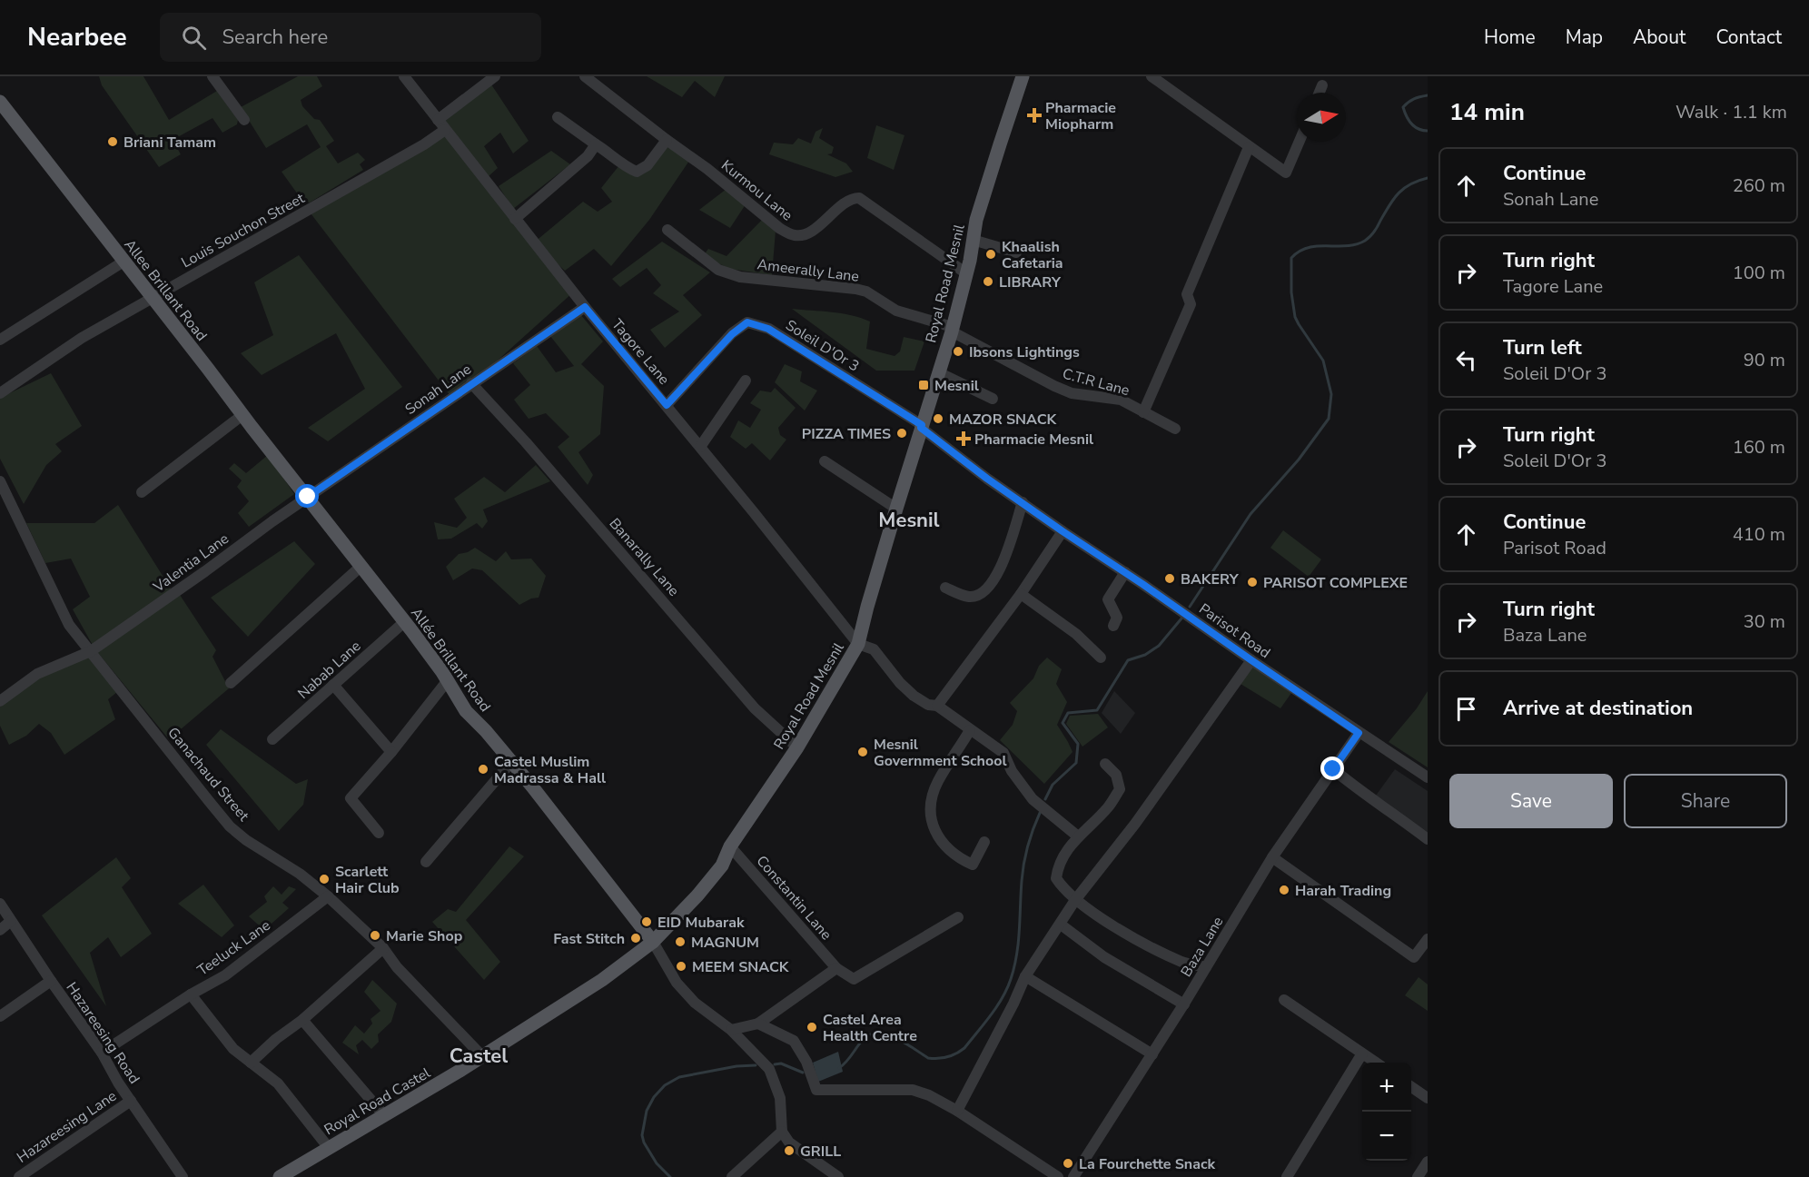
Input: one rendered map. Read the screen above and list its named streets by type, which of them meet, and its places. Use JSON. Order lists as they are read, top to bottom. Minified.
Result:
{"streets":{"main road":["Royal Road Mesnil","Allee Brillant Road","Allée Brillant Road","Royal Road Castel"],"street":["Kurmou Lane","Louis Souchon Street","Ameerally Lane","Soleil D'Or 3","Tagore Lane","C.T.R Lane","Sonah Lane","Banarally Lane","Valentia Lane","Parisot Road","Nabab Lane","Ganachaud Street","Constantin Lane","Baza Lane","Teeluck Lane","Hazareesing Road","Hazareesing Lane"]},"crossings":[["Kurmou Lane","Royal Road Mesnil"],["Louis Souchon Street","Allee Brillant Road"],["Louis Souchon Street","Tagore Lane"],["Ameerally Lane","Royal Road Mesnil"],["Ameerally Lane","C.T.R Lane"],["Royal Road Mesnil","Soleil D'Or 3"],["Royal Road Mesnil","Tagore Lane"],["Royal Road Mesnil","C.T.R Lane"],["Royal Road Mesnil","Banarally Lane"],["Royal Road Mesnil","Parisot Road"],["Royal Road Mesnil","Allée Brillant Road"],["Royal Road Mesnil","Constantin Lane"],["Royal Road Mesnil","Royal Road Castel"],["Allee Brillant Road","Sonah Lane"],["Allee Brillant Road","Valentia Lane"],["Allee Brillant Road","Allée Brillant Road"],["Soleil D'Or 3","Tagore Lane"],["Soleil D'Or 3","Parisot Road"],["Tagore Lane","Sonah Lane"],["Sonah Lane","Banarally Lane"],["Sonah Lane","Valentia Lane"],["Sonah Lane","Allée Brillant Road"],["Valentia Lane","Allée Brillant Road"],["Valentia Lane","Ganachaud Street"],["Parisot Road","Baza Lane"],["Allée Brillant Road","Nabab Lane"],["Allée Brillant Road","Royal Road Castel"],["Ganachaud Street","Teeluck Lane"],["Ganachaud Street","Royal Road Castel"],["Teeluck Lane","Royal Road Castel"],["Hazareesing Road","Hazareesing Lane"]],"districts":["Mesnil","Castel"],"places":{"health":["Pharmacie Miopharm","Pharmacie Mesnil"],"other":["Briani Tamam","Khaalish Cafetaria","LIBRARY","Ibsons Lightings","MAZOR SNACK","PIZZA TIMES","BAKERY","PARISOT COMPLEXE","Mesnil Government School","Castel Muslim Madrassa & Hall","Scarlett Hair Club","Harah Trading","EID Mubarak","Marie Shop","Fast Stitch","MAGNUM","MEEM SNACK","Castel Area Health Centre","GRILL","La Fourchette Snack"],"transit":["Mesnil"]},"north":"right","page":{"header":"Nearbee","search":"Search here","nav":["Home","Map","About","Contact"],"heading":["14 min","Walk · 1.1 km"],"list":[["Continue","Sonah Lane","260 m"],["Turn right","Tagore Lane","100 m"],["Turn left","Soleil D'Or 3","90 m"],["Turn right","Soleil D'Or 3","160 m"],["Continue","Parisot Road","410 m"],["Turn right","Baza Lane","30 m"],"Arrive at destination"],"buttons":["Save","Share"],"map_buttons":["+","−"]}}
